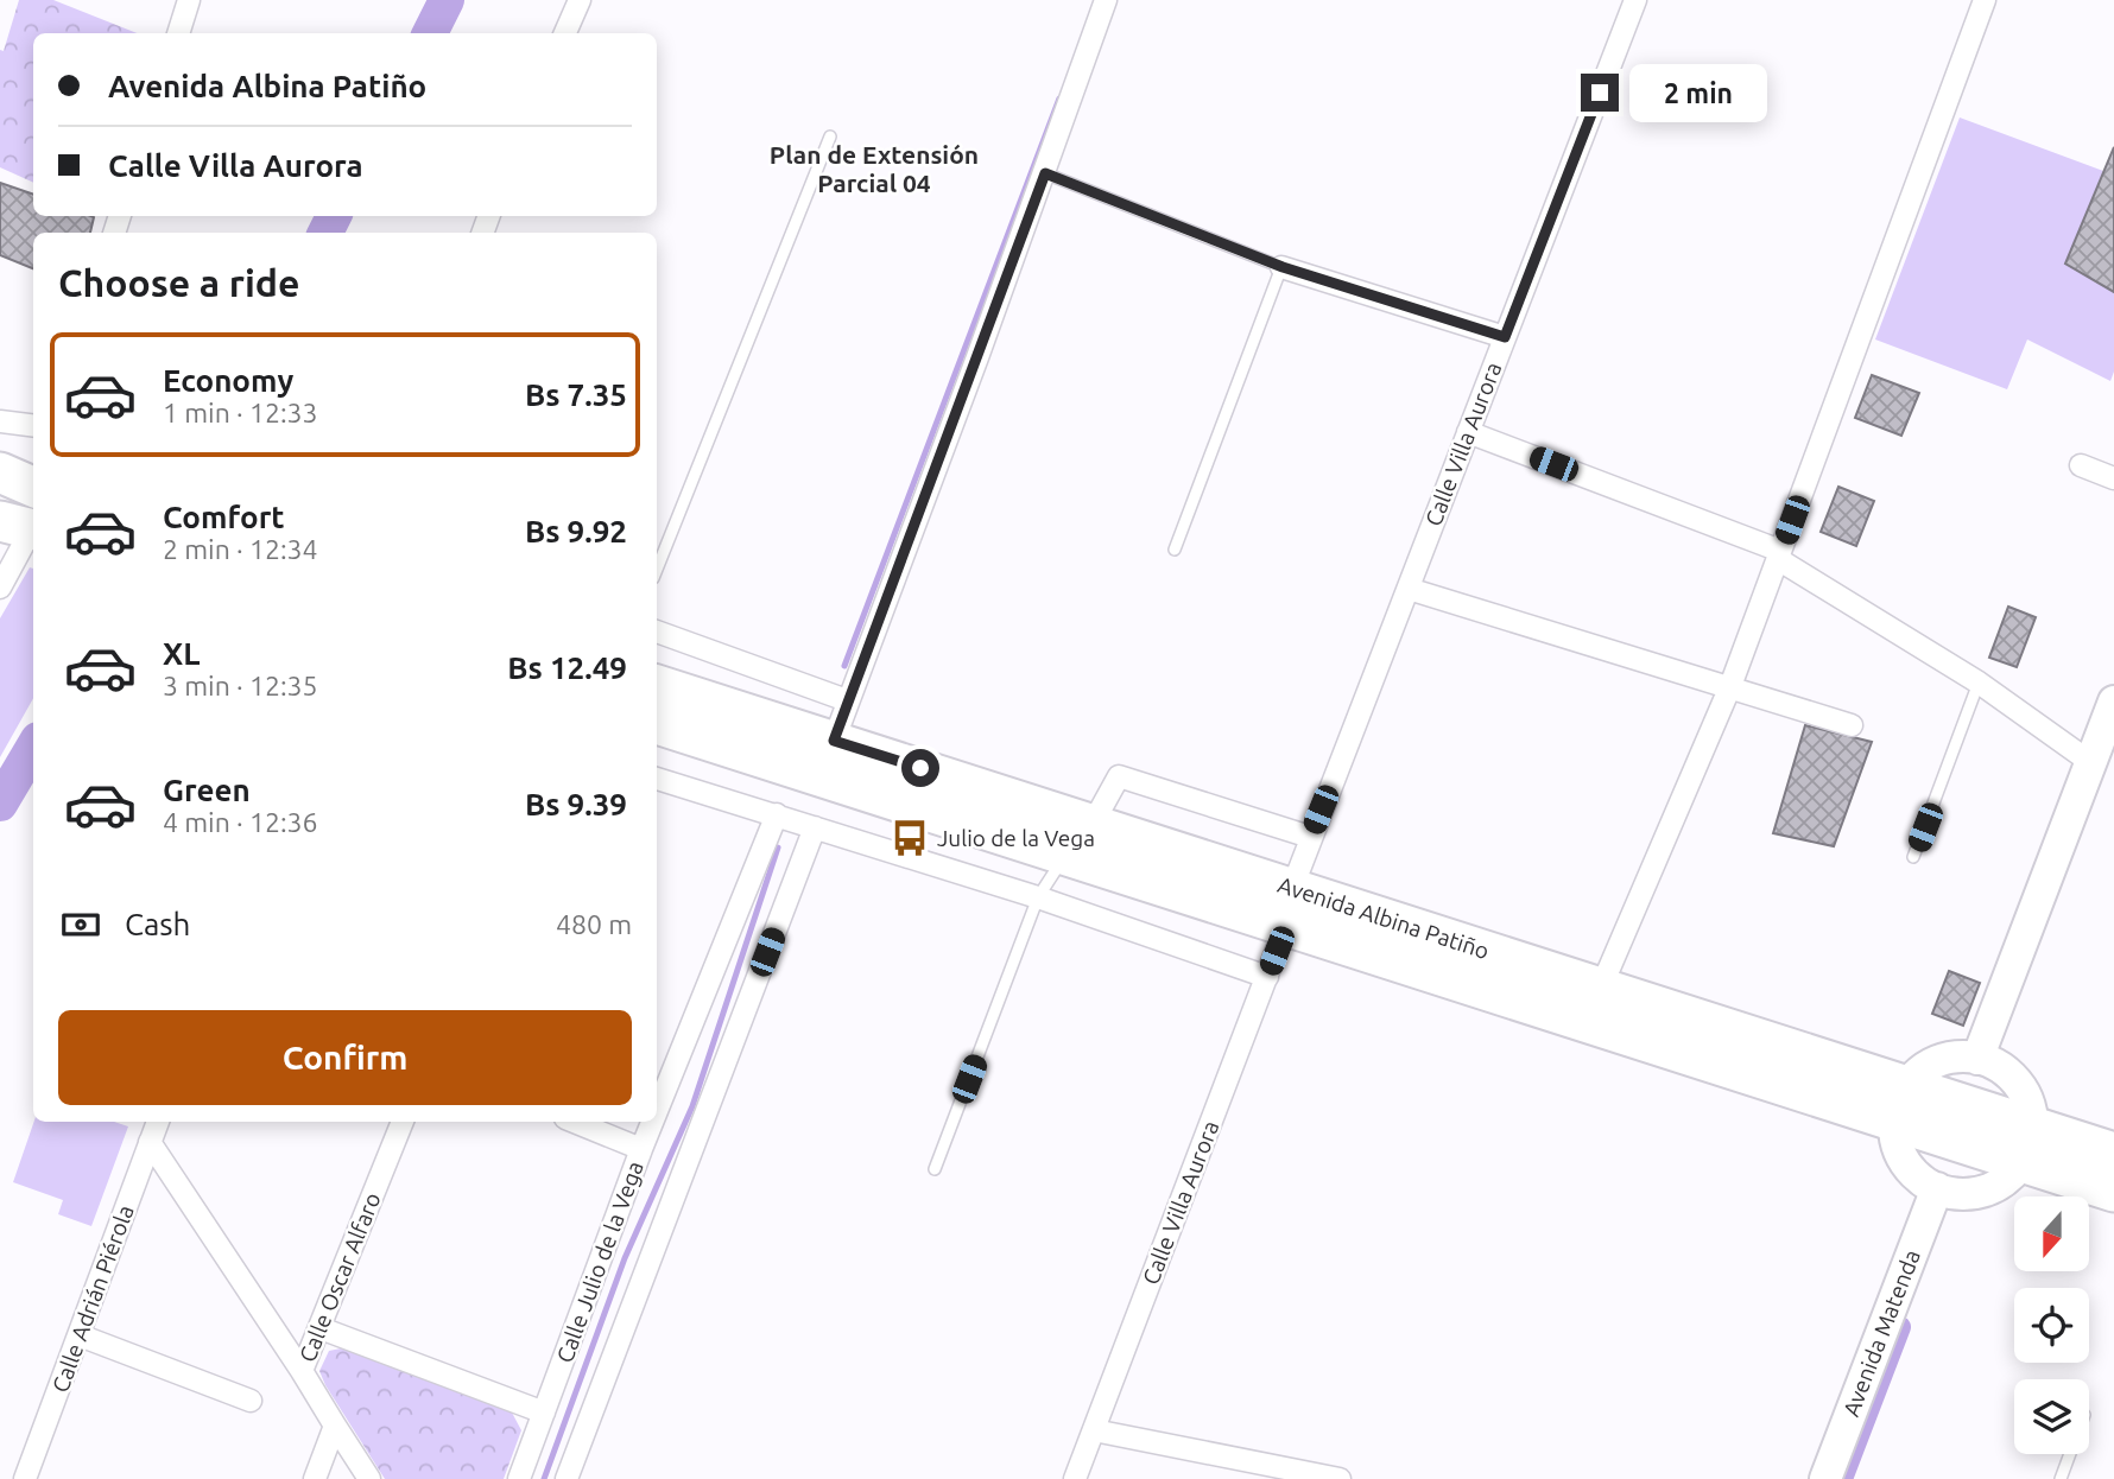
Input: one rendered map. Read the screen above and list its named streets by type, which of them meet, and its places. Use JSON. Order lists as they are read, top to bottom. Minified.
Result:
{"streets":{"highway":["Avenida Albina Patiño"],"main road":["Avenida Matenda"],"street":["Calle Villa Aurora","Calle Julio de la Vega","Calle Oscar Alfaro","Calle Adrián Piérola"]},"crossings":[["Calle Villa Aurora","Avenida Albina Patiño"]],"districts":["Plan de Extensión Parcial 04"],"places":{"bus stop":["Julio de la Vega"]},"north":"bottom","page":{"banner":["Avenida Albina Patiño","Calle Villa Aurora"],"bubble":"2 min","heading":"Choose a ride","list":[{"name":"Economy","note":"1 min · 12:33","value":"Bs 7.35"},{"name":"Comfort","note":"2 min · 12:34","value":"Bs 9.92"},{"name":"XL","note":"3 min · 12:35","value":"Bs 12.49"},{"name":"Green","note":"4 min · 12:36","value":"Bs 9.39"}],"pay":["Cash","480 m"],"buttons":"Confirm"}}
